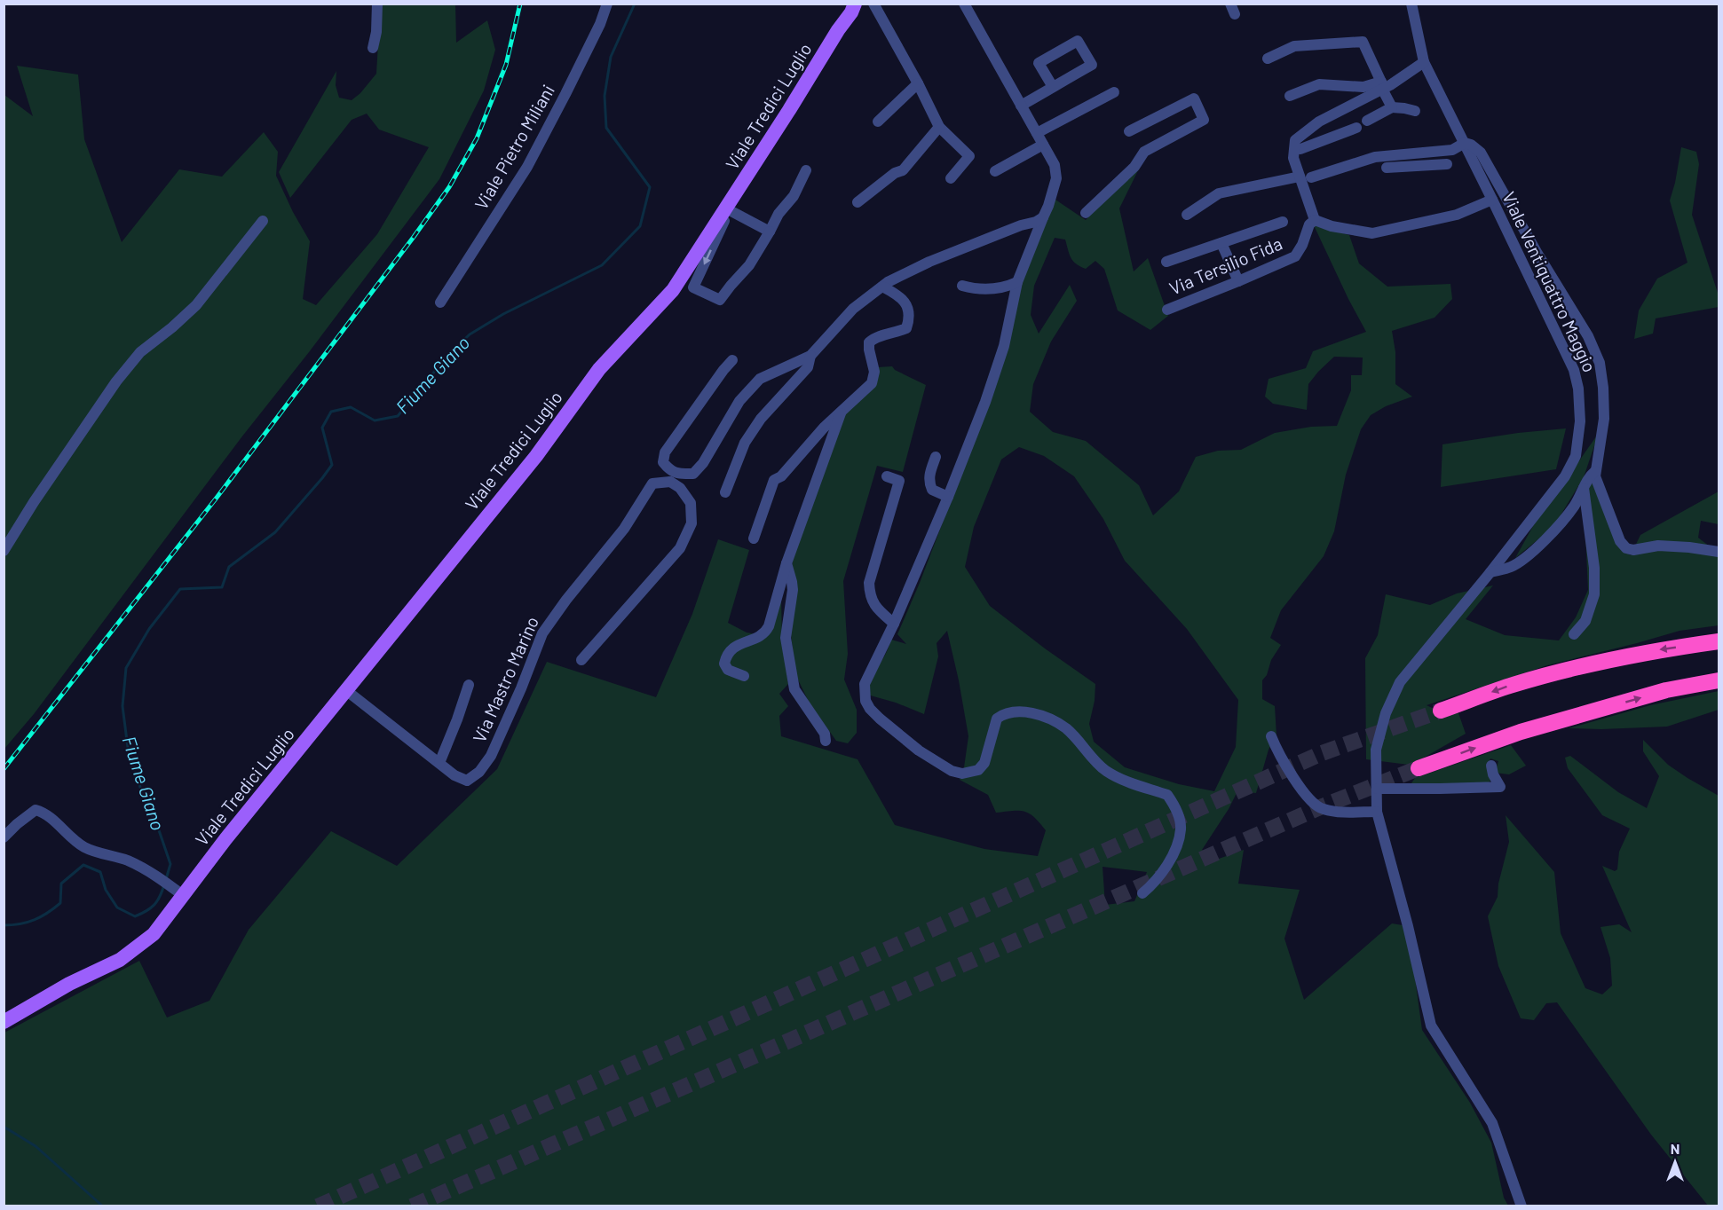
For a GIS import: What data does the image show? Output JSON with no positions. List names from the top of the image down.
{
  "streets": {
    "main road": ["Viale Tredici Luglio"],
    "street": [
      "Viale Pietro Miliani",
      "Via Tersilio Fida",
      "Viale Ventiquattro Maggio",
      "Via Mastro Marino"
    ]
  },
  "crossings": [
    ["Viale Tredici Luglio", "Via Mastro Marino"]
  ],
  "water": ["Fiume Giano"],
  "north": "top"
}
